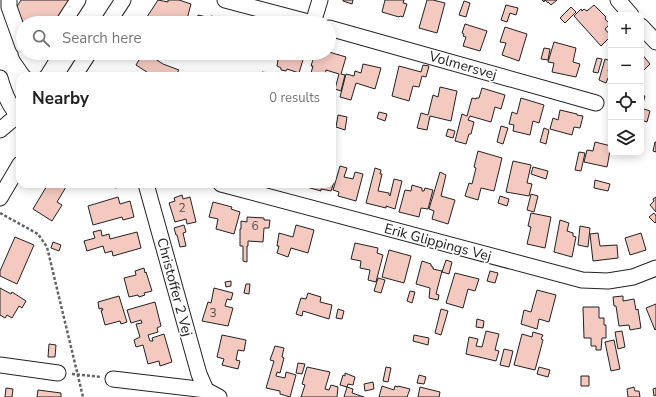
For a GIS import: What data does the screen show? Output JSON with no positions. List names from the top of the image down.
{
  "streets": {
    "street": ["Volmersvej", "Erik Glippings Vej", "Christoffer 2 Vej"]
  },
  "house_numbers": ["2", "6", "3"],
  "page": {
    "map_buttons": ["+", "−"],
    "search": "Search here",
    "heading": ["Nearby", "0 results"]
  }
}
